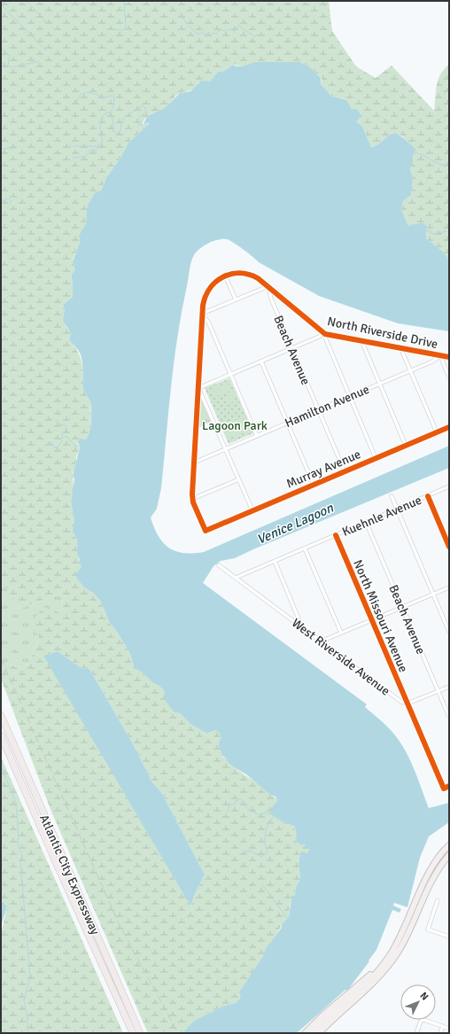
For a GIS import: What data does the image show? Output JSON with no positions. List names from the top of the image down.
{
  "streets": {
    "highway": ["Atlantic City Expressway"],
    "street": [
      "North Riverside Drive",
      "Beach Avenue",
      "Hamilton Avenue",
      "Murray Avenue",
      "Kuehnle Avenue",
      "North Missouri Avenue",
      "West Riverside Avenue"
    ]
  },
  "crossings": [
    ["North Riverside Drive", "Beach Avenue"],
    ["North Riverside Drive", "Hamilton Avenue"],
    ["Beach Avenue", "Hamilton Avenue"],
    ["Beach Avenue", "Murray Avenue"],
    ["Beach Avenue", "Kuehnle Avenue"],
    ["Kuehnle Avenue", "North Missouri Avenue"],
    ["Kuehnle Avenue", "West Riverside Avenue"],
    ["North Missouri Avenue", "West Riverside Avenue"]
  ],
  "water": ["Venice Lagoon"],
  "parks": ["Lagoon Park"],
  "north": "top right"
}
